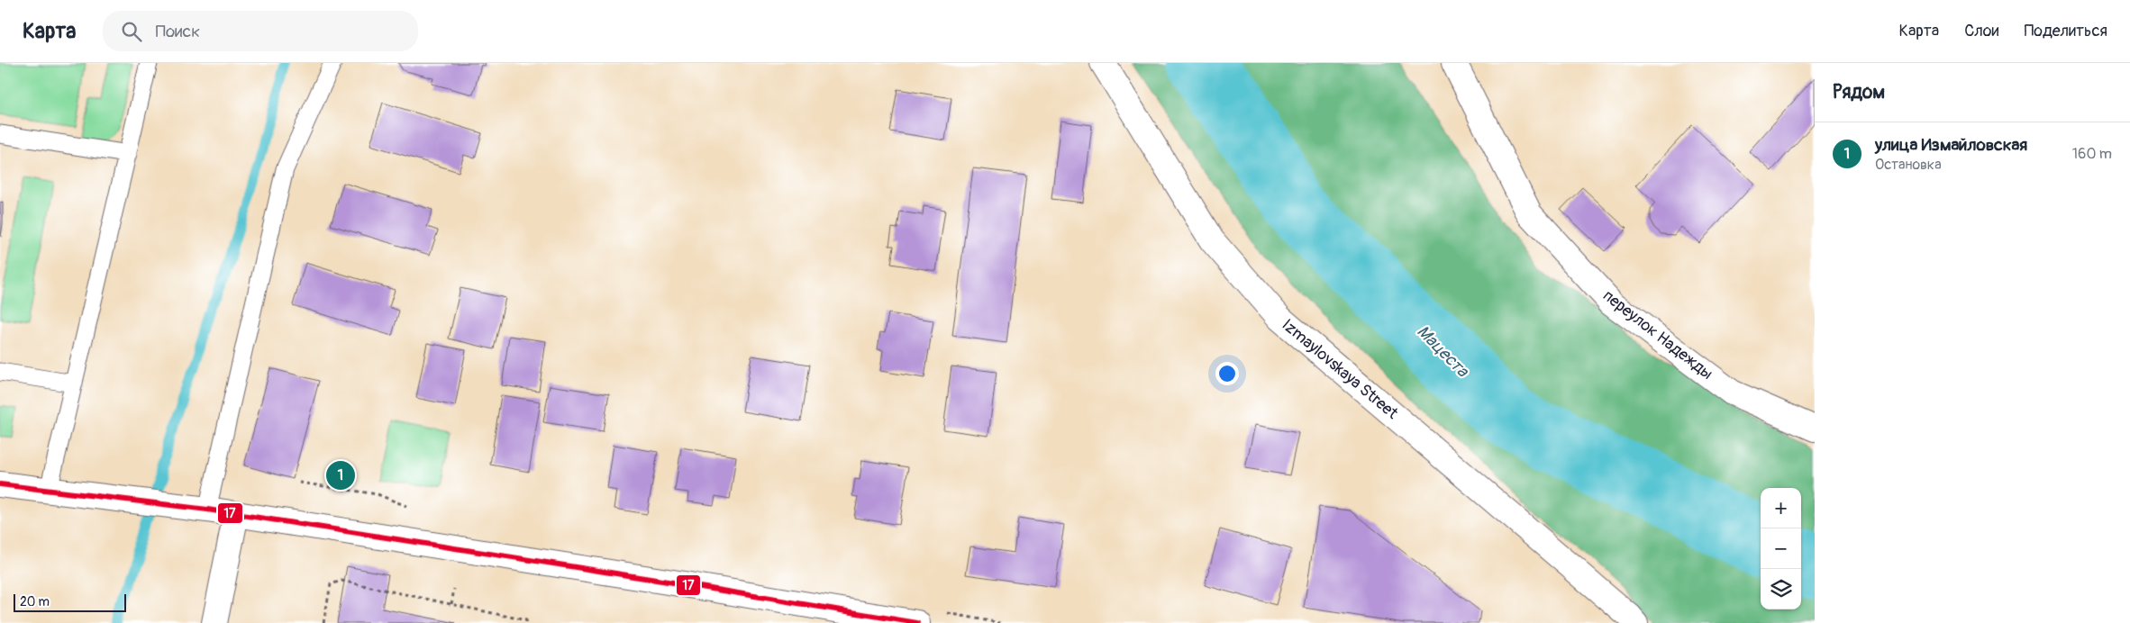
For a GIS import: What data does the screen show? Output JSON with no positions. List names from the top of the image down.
{
  "streets": {
    "street": ["переулок Надежды", "Izmaylovskaya Street"]
  },
  "water": ["Мацеста"],
  "lines": ["transit line 17"],
  "scale_bar": "20 m",
  "page": {
    "header": "Карта",
    "search": "Поиск",
    "nav": ["Карта", "Слои", "Поделиться"],
    "heading": "Рядом",
    "list": [
      {
        "mark": "1",
        "name": "улица Измайловская",
        "note": "Остановка",
        "value": "160 m"
      }
    ],
    "pins": "1",
    "map_buttons": ["+", "−"],
    "scale": "20 m"
  }
}
